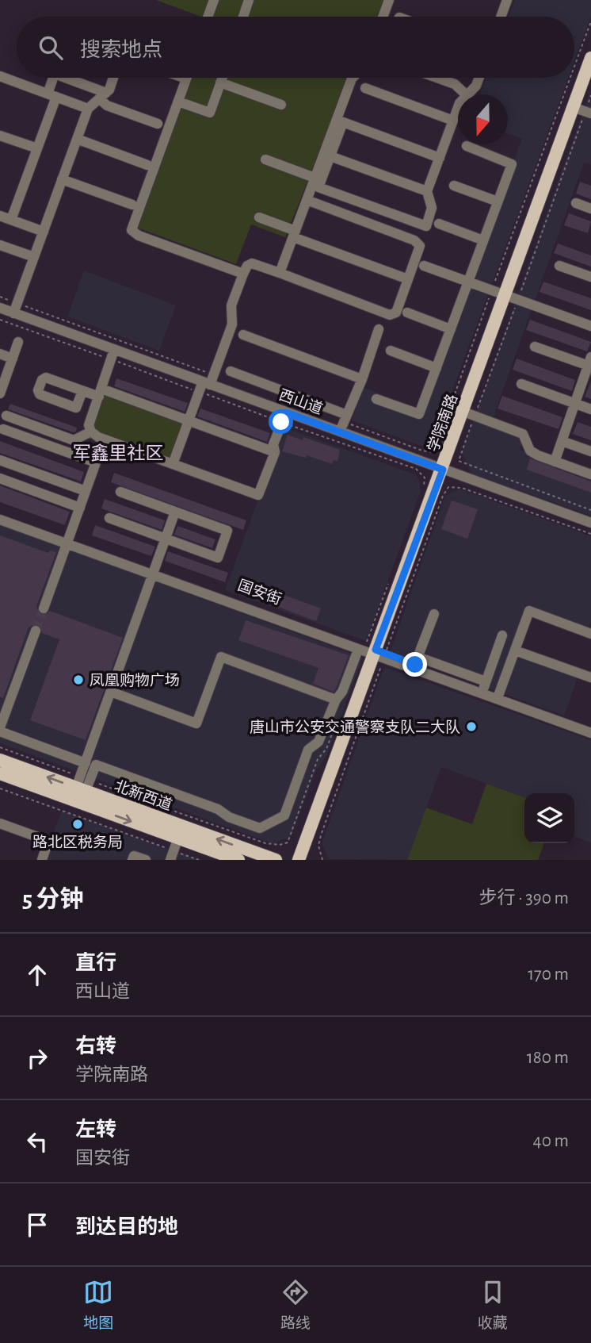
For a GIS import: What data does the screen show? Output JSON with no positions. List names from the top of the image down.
{
  "streets": {
    "main road": ["学院南路", "北新西道"],
    "street": ["西山道", "国安街"]
  },
  "crossings": [
    ["西山道", "学院南路"],
    ["学院南路", "国安街"]
  ],
  "districts": ["军鑫里社区"],
  "places": ["凤凰购物广场", "唐山市公安交通警察支队二大队", "路北区税务局"],
  "north": "bottom",
  "page": {
    "search": "搜索地点",
    "heading": ["5 分钟", "步行 · 390 m"],
    "list": [
      ["直行", "西山道", "170 m"],
      ["右转", "学院南路", "180 m"],
      ["左转", "国安街", "40 m"],
      "到达目的地"
    ],
    "nav": ["地图", "路线", "收藏"]
  }
}
